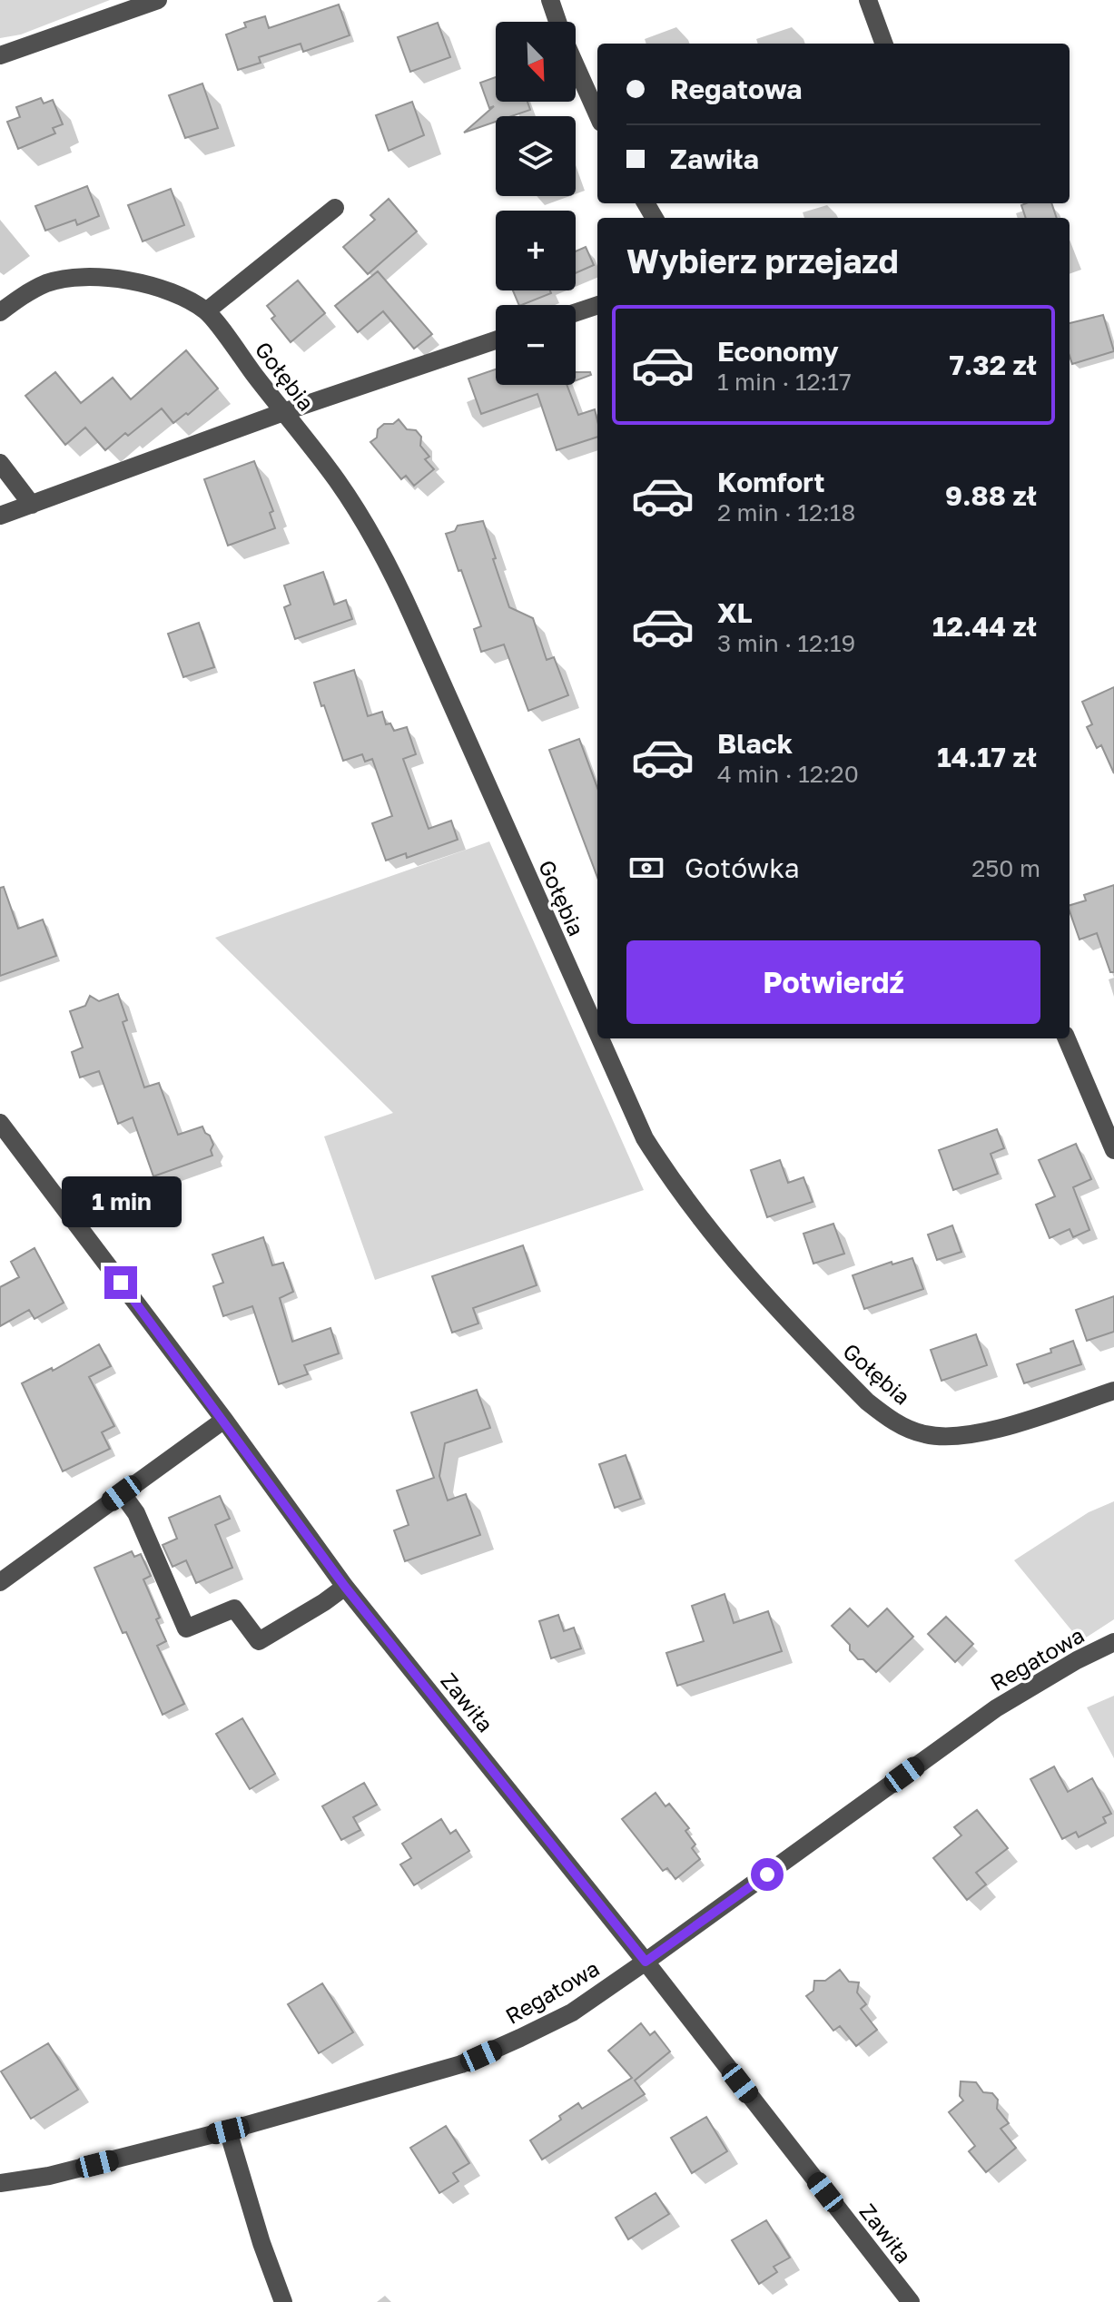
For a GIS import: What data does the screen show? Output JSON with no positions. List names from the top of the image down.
{
  "streets": {
    "street": ["Gołębia", "Regatowa", "Zawiła"]
  },
  "crossings": [
    ["Regatowa", "Zawiła"]
  ],
  "north": "bottom right",
  "page": {
    "map_buttons": ["+", "−"],
    "banner": ["Regatowa", "Zawiła"],
    "heading": "Wybierz przejazd",
    "list": [
      {
        "name": "Economy",
        "note": "1 min · 12:17",
        "value": "7.32 zł"
      },
      {
        "name": "Komfort",
        "note": "2 min · 12:18",
        "value": "9.88 zł"
      },
      {
        "name": "XL",
        "note": "3 min · 12:19",
        "value": "12.44 zł"
      },
      {
        "name": "Black",
        "note": "4 min · 12:20",
        "value": "14.17 zł"
      }
    ],
    "pay": ["Gotówka", "250 m"],
    "buttons": "Potwierdź",
    "bubble": "1 min"
  }
}
